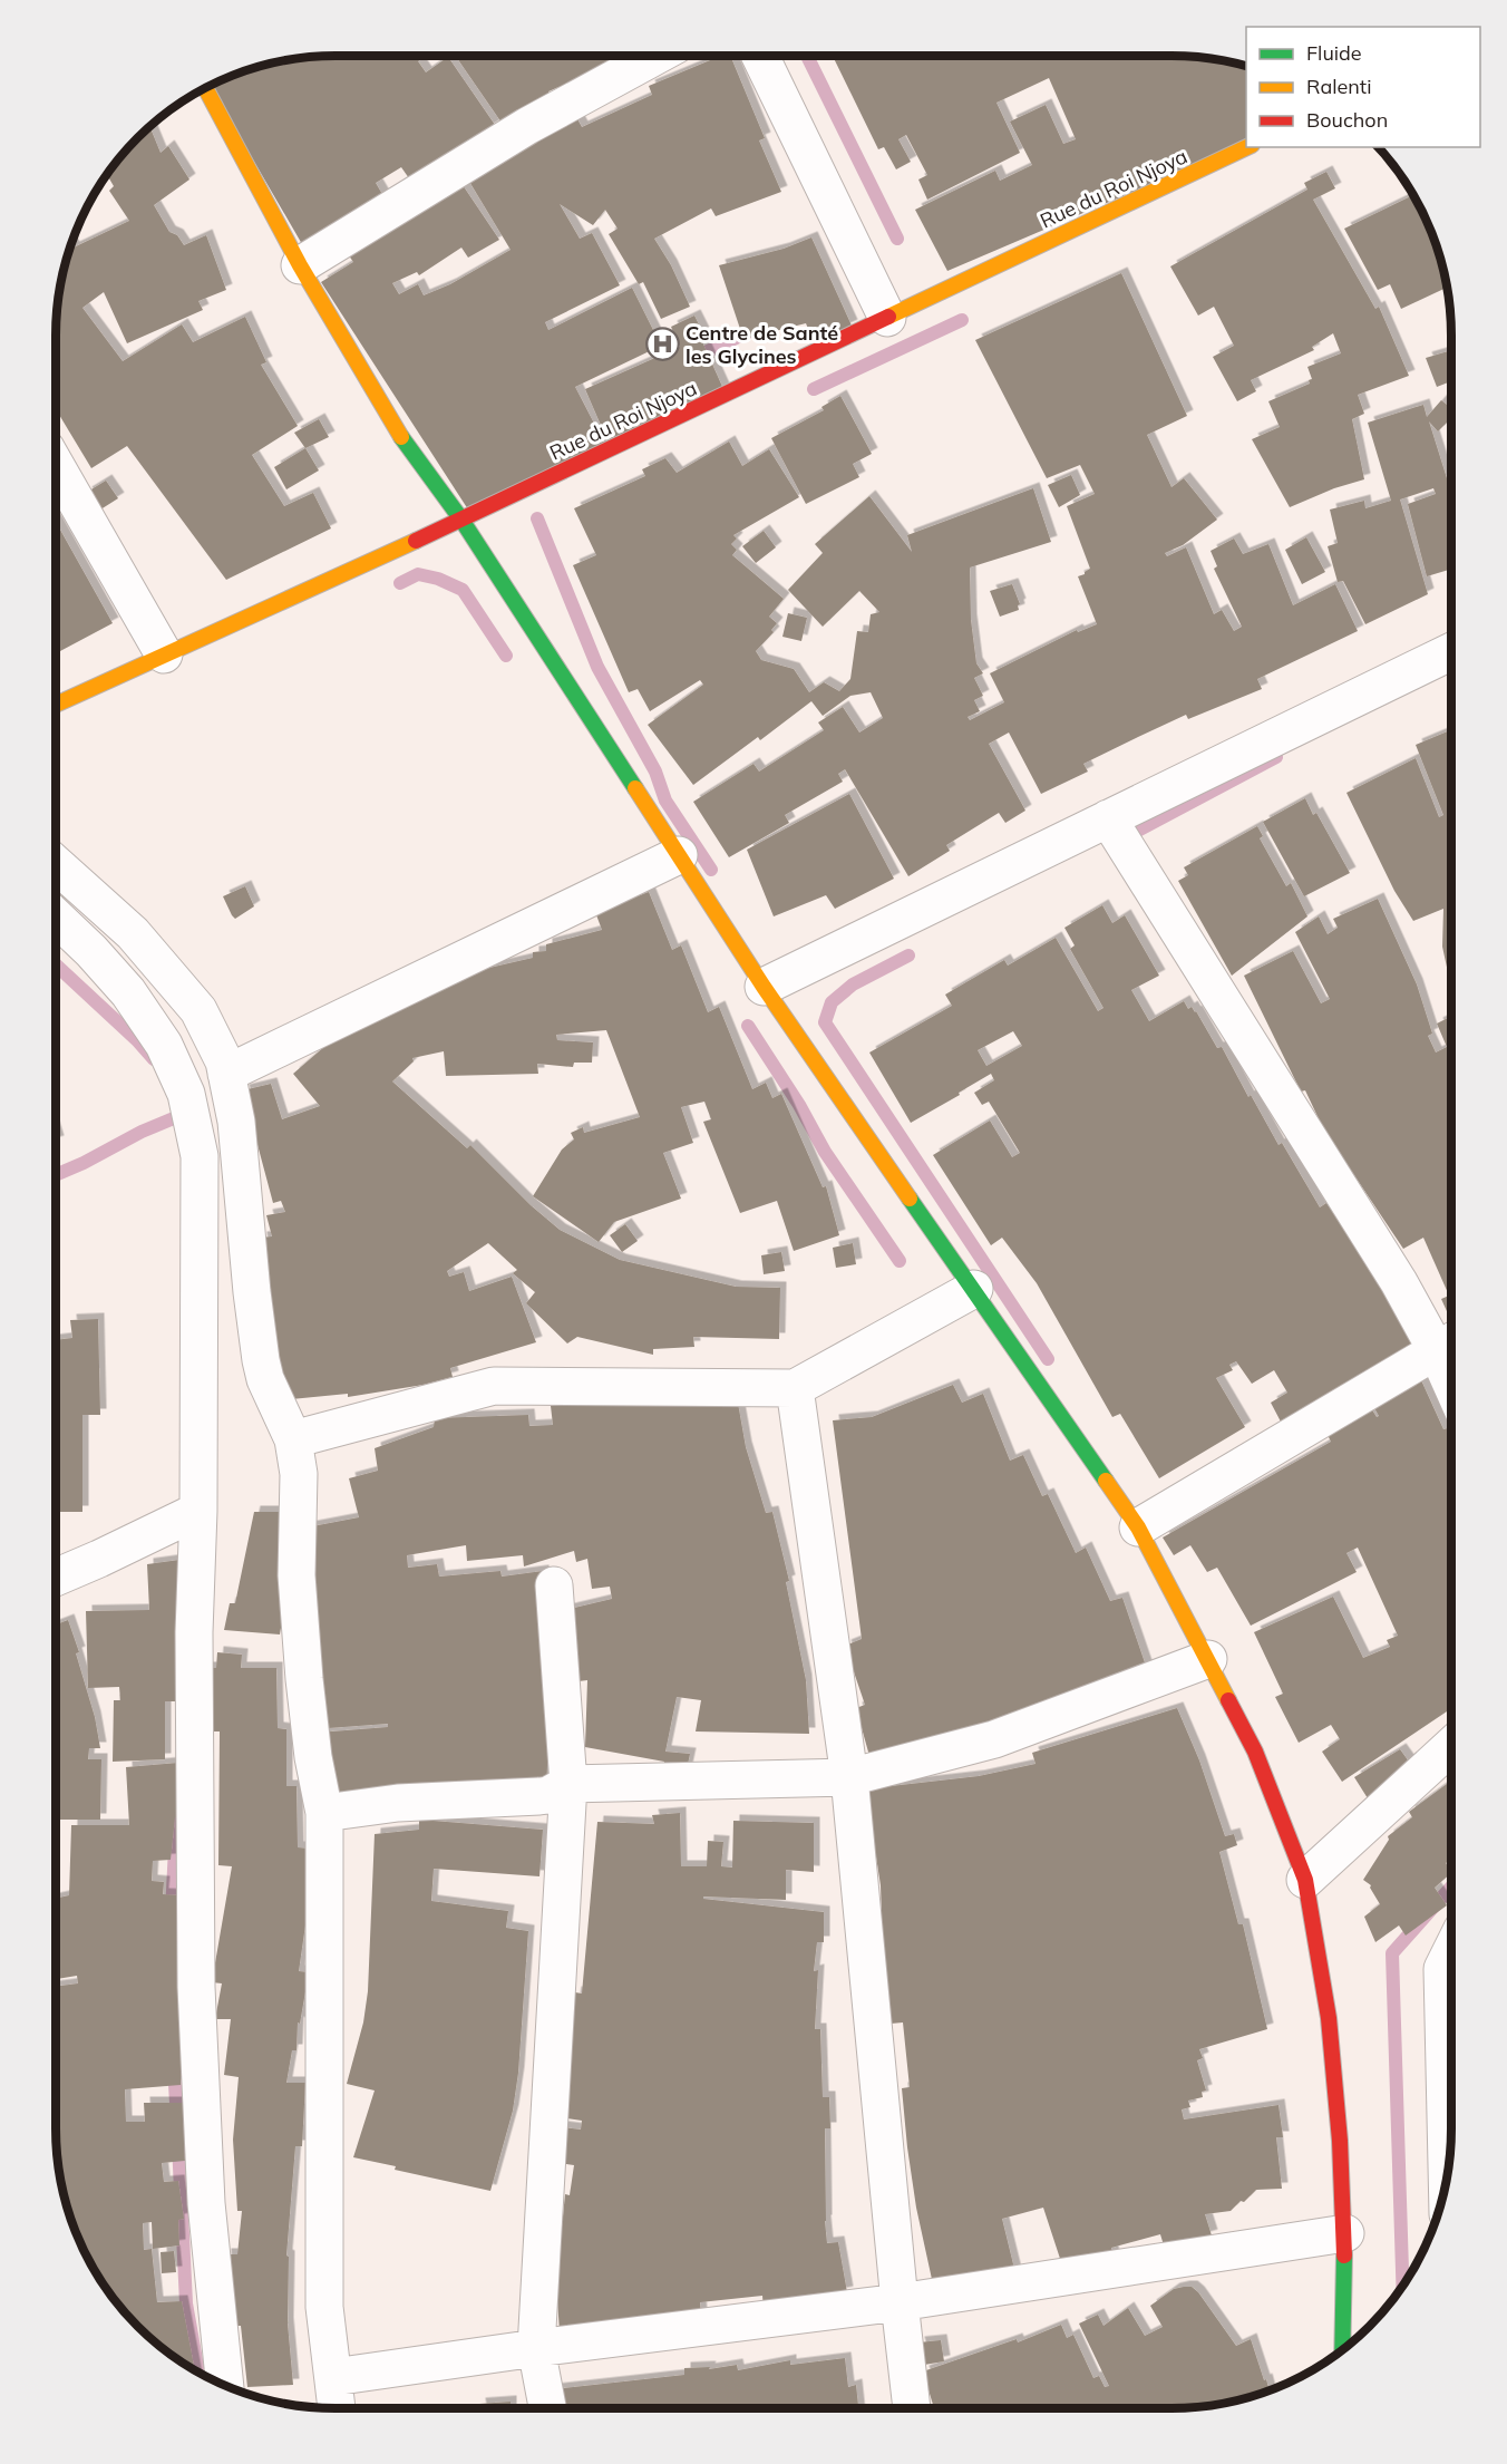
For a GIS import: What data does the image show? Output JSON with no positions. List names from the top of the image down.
{
  "streets": {
    "street": ["Rue du Roi Njoya"]
  },
  "places": {
    "hospital": ["Centre de Santé les Glycines"]
  },
  "legend": ["Fluide", "Ralenti", "Bouchon"]
}
